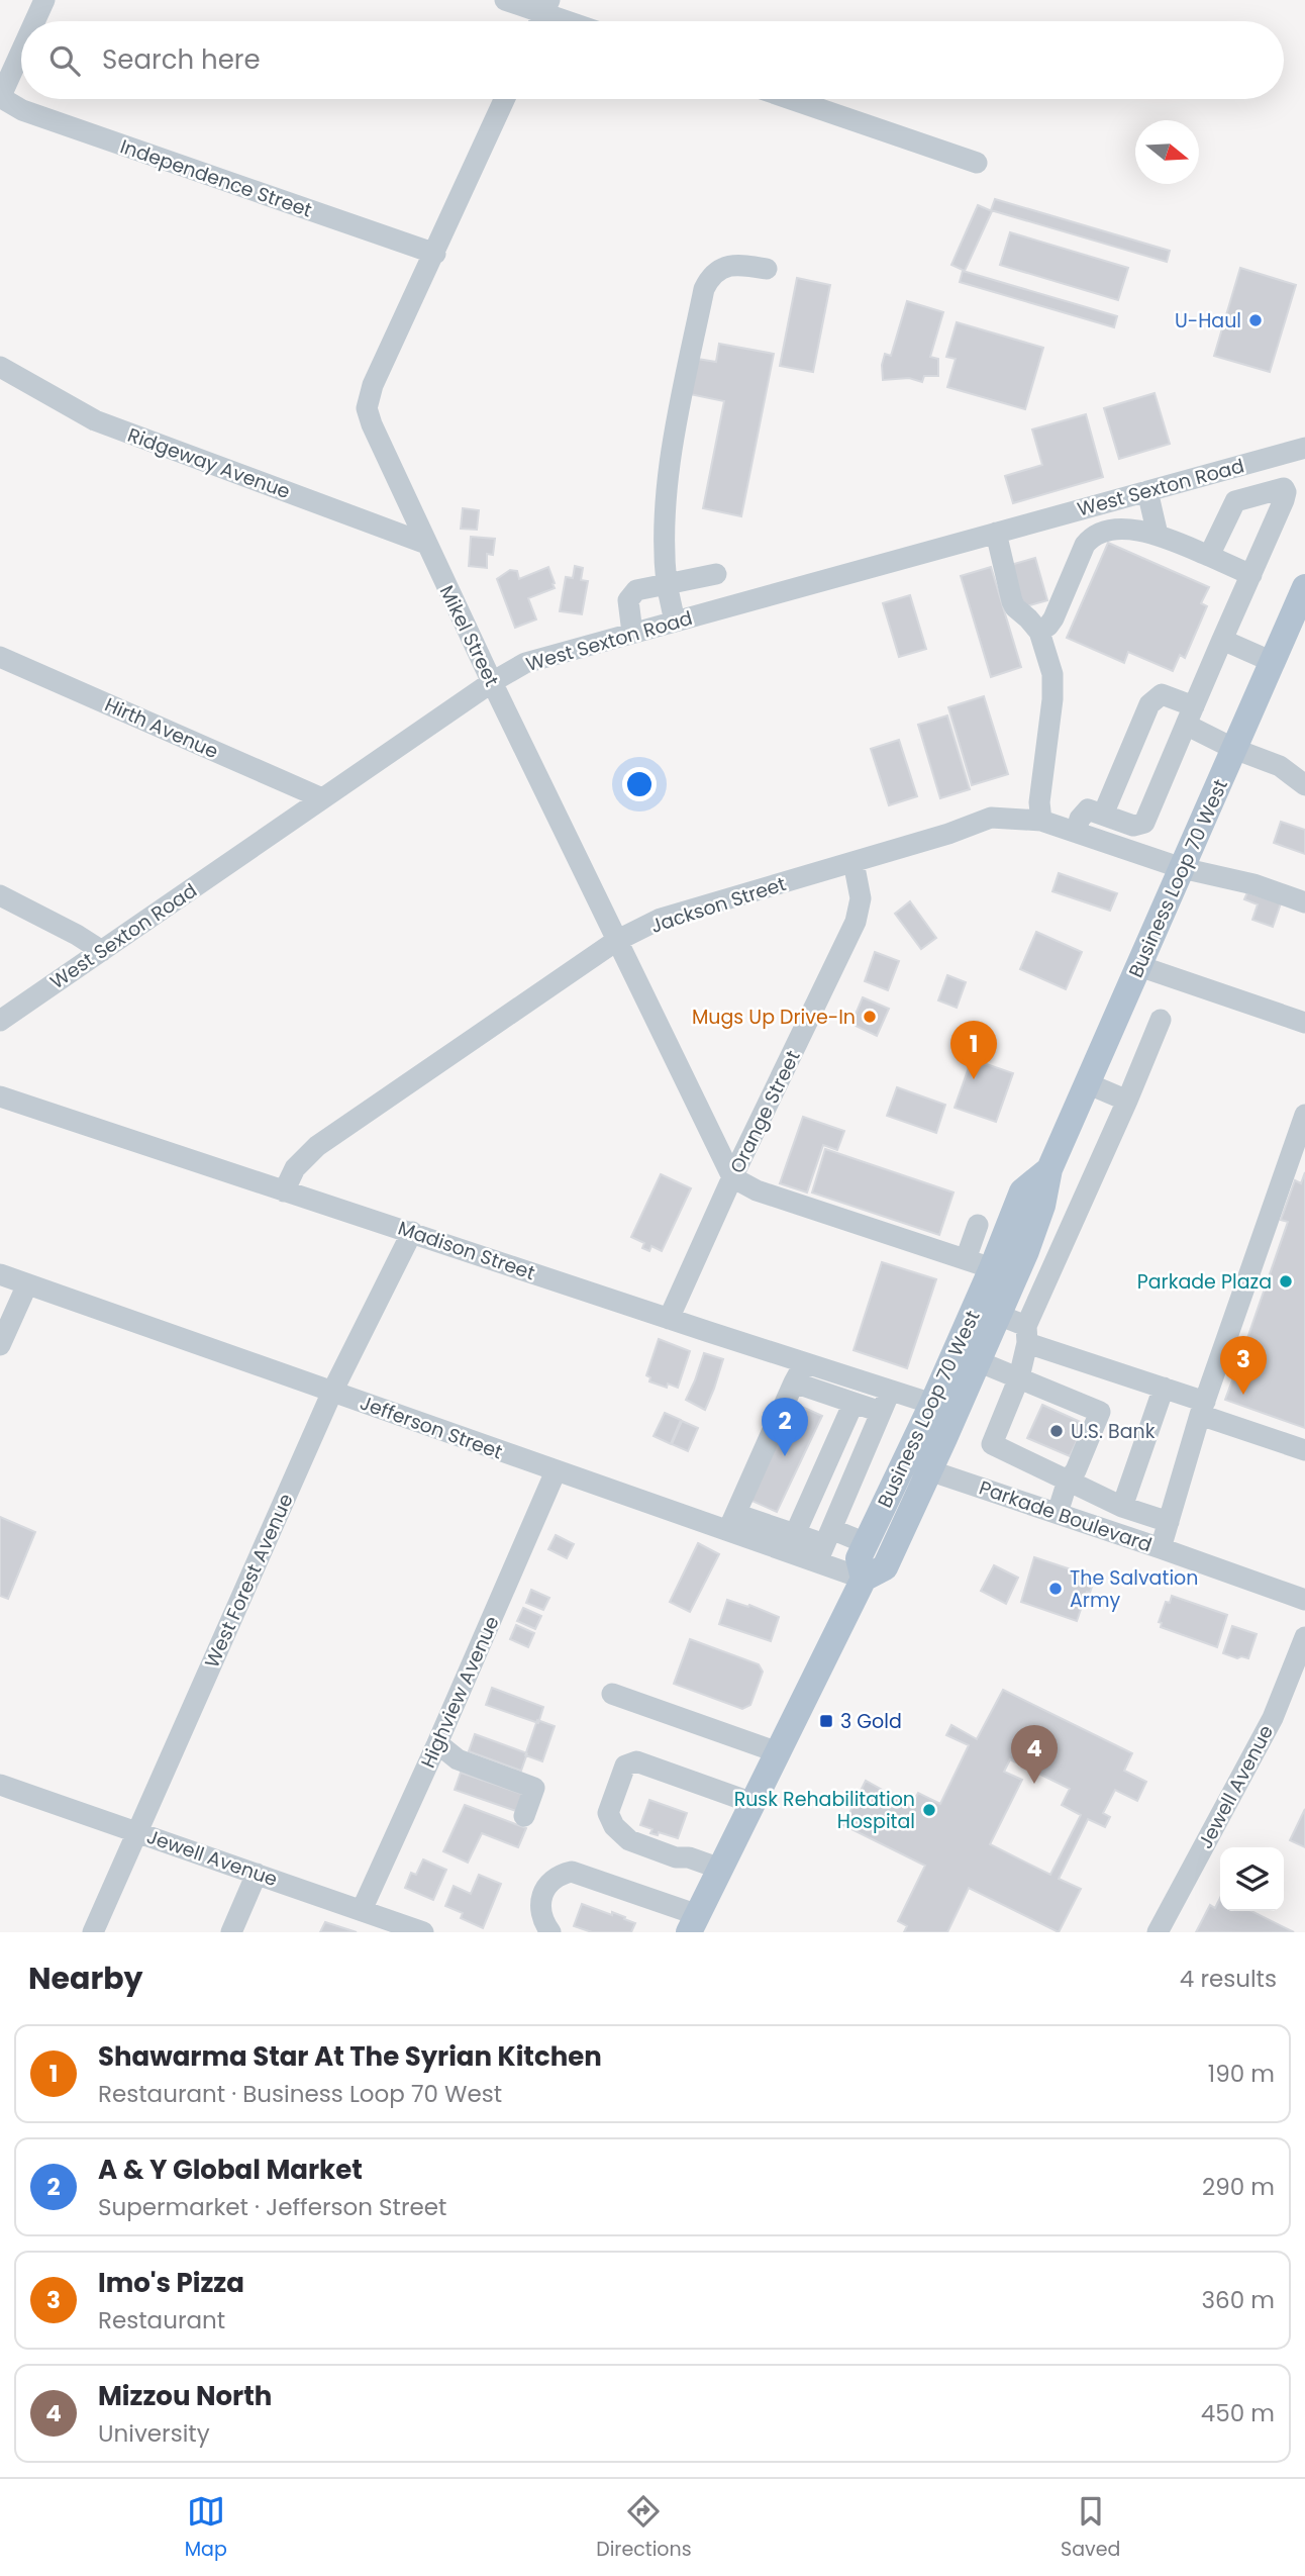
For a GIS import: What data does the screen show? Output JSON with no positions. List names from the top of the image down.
{
  "streets": {
    "main road": ["Business Loop 70 West"],
    "street": [
      "Independence Street",
      "Ridgeway Avenue",
      "West Sexton Road",
      "Mikel Street",
      "Hirth Avenue",
      "Jackson Street",
      "Orange Street",
      "Madison Street",
      "Jefferson Street",
      "Parkade Boulevard",
      "West Forest Avenue",
      "Highview Avenue",
      "Jewell Avenue"
    ]
  },
  "crossings": [
    ["Independence Street", "Mikel Street"],
    ["Ridgeway Avenue", "Mikel Street"],
    ["West Sexton Road", "Mikel Street"],
    ["West Sexton Road", "Hirth Avenue"],
    ["Mikel Street", "Jackson Street"],
    ["Mikel Street", "Orange Street"],
    ["Business Loop 70 West", "Jackson Street"],
    ["Business Loop 70 West", "Madison Street"],
    ["Business Loop 70 West", "Jefferson Street"],
    ["Business Loop 70 West", "Parkade Boulevard"],
    ["Jackson Street", "Orange Street"],
    ["Jackson Street", "Madison Street"],
    ["Orange Street", "Madison Street"],
    ["Madison Street", "West Forest Avenue"],
    ["Jefferson Street", "West Forest Avenue"],
    ["Jefferson Street", "Highview Avenue"],
    ["West Forest Avenue", "Jewell Avenue"],
    ["Highview Avenue", "Jewell Avenue"]
  ],
  "places": {
    "other": [
      "U-Haul",
      "Mugs Up Drive-In",
      "Parkade Plaza",
      "U.S. Bank",
      "The Salvation Army",
      "Rusk Rehabilitation Hospital"
    ],
    "transit": ["3 Gold"]
  },
  "north": "right",
  "page": {
    "search": "Search here",
    "pins": [
      "1",
      "3",
      "2",
      "4"
    ],
    "heading": ["Nearby", "4 results"],
    "list": [
      {
        "mark": "1",
        "name": "Shawarma Star At The Syrian Kitchen",
        "note": "Restaurant · Business Loop 70 West",
        "value": "190 m"
      },
      {
        "mark": "2",
        "name": "A & Y Global Market",
        "note": "Supermarket · Jefferson Street",
        "value": "290 m"
      },
      {
        "mark": "3",
        "name": "Imo's Pizza",
        "note": "Restaurant",
        "value": "360 m"
      },
      {
        "mark": "4",
        "name": "Mizzou North",
        "note": "University",
        "value": "450 m"
      }
    ],
    "nav": ["Map", "Directions", "Saved"]
  }
}
